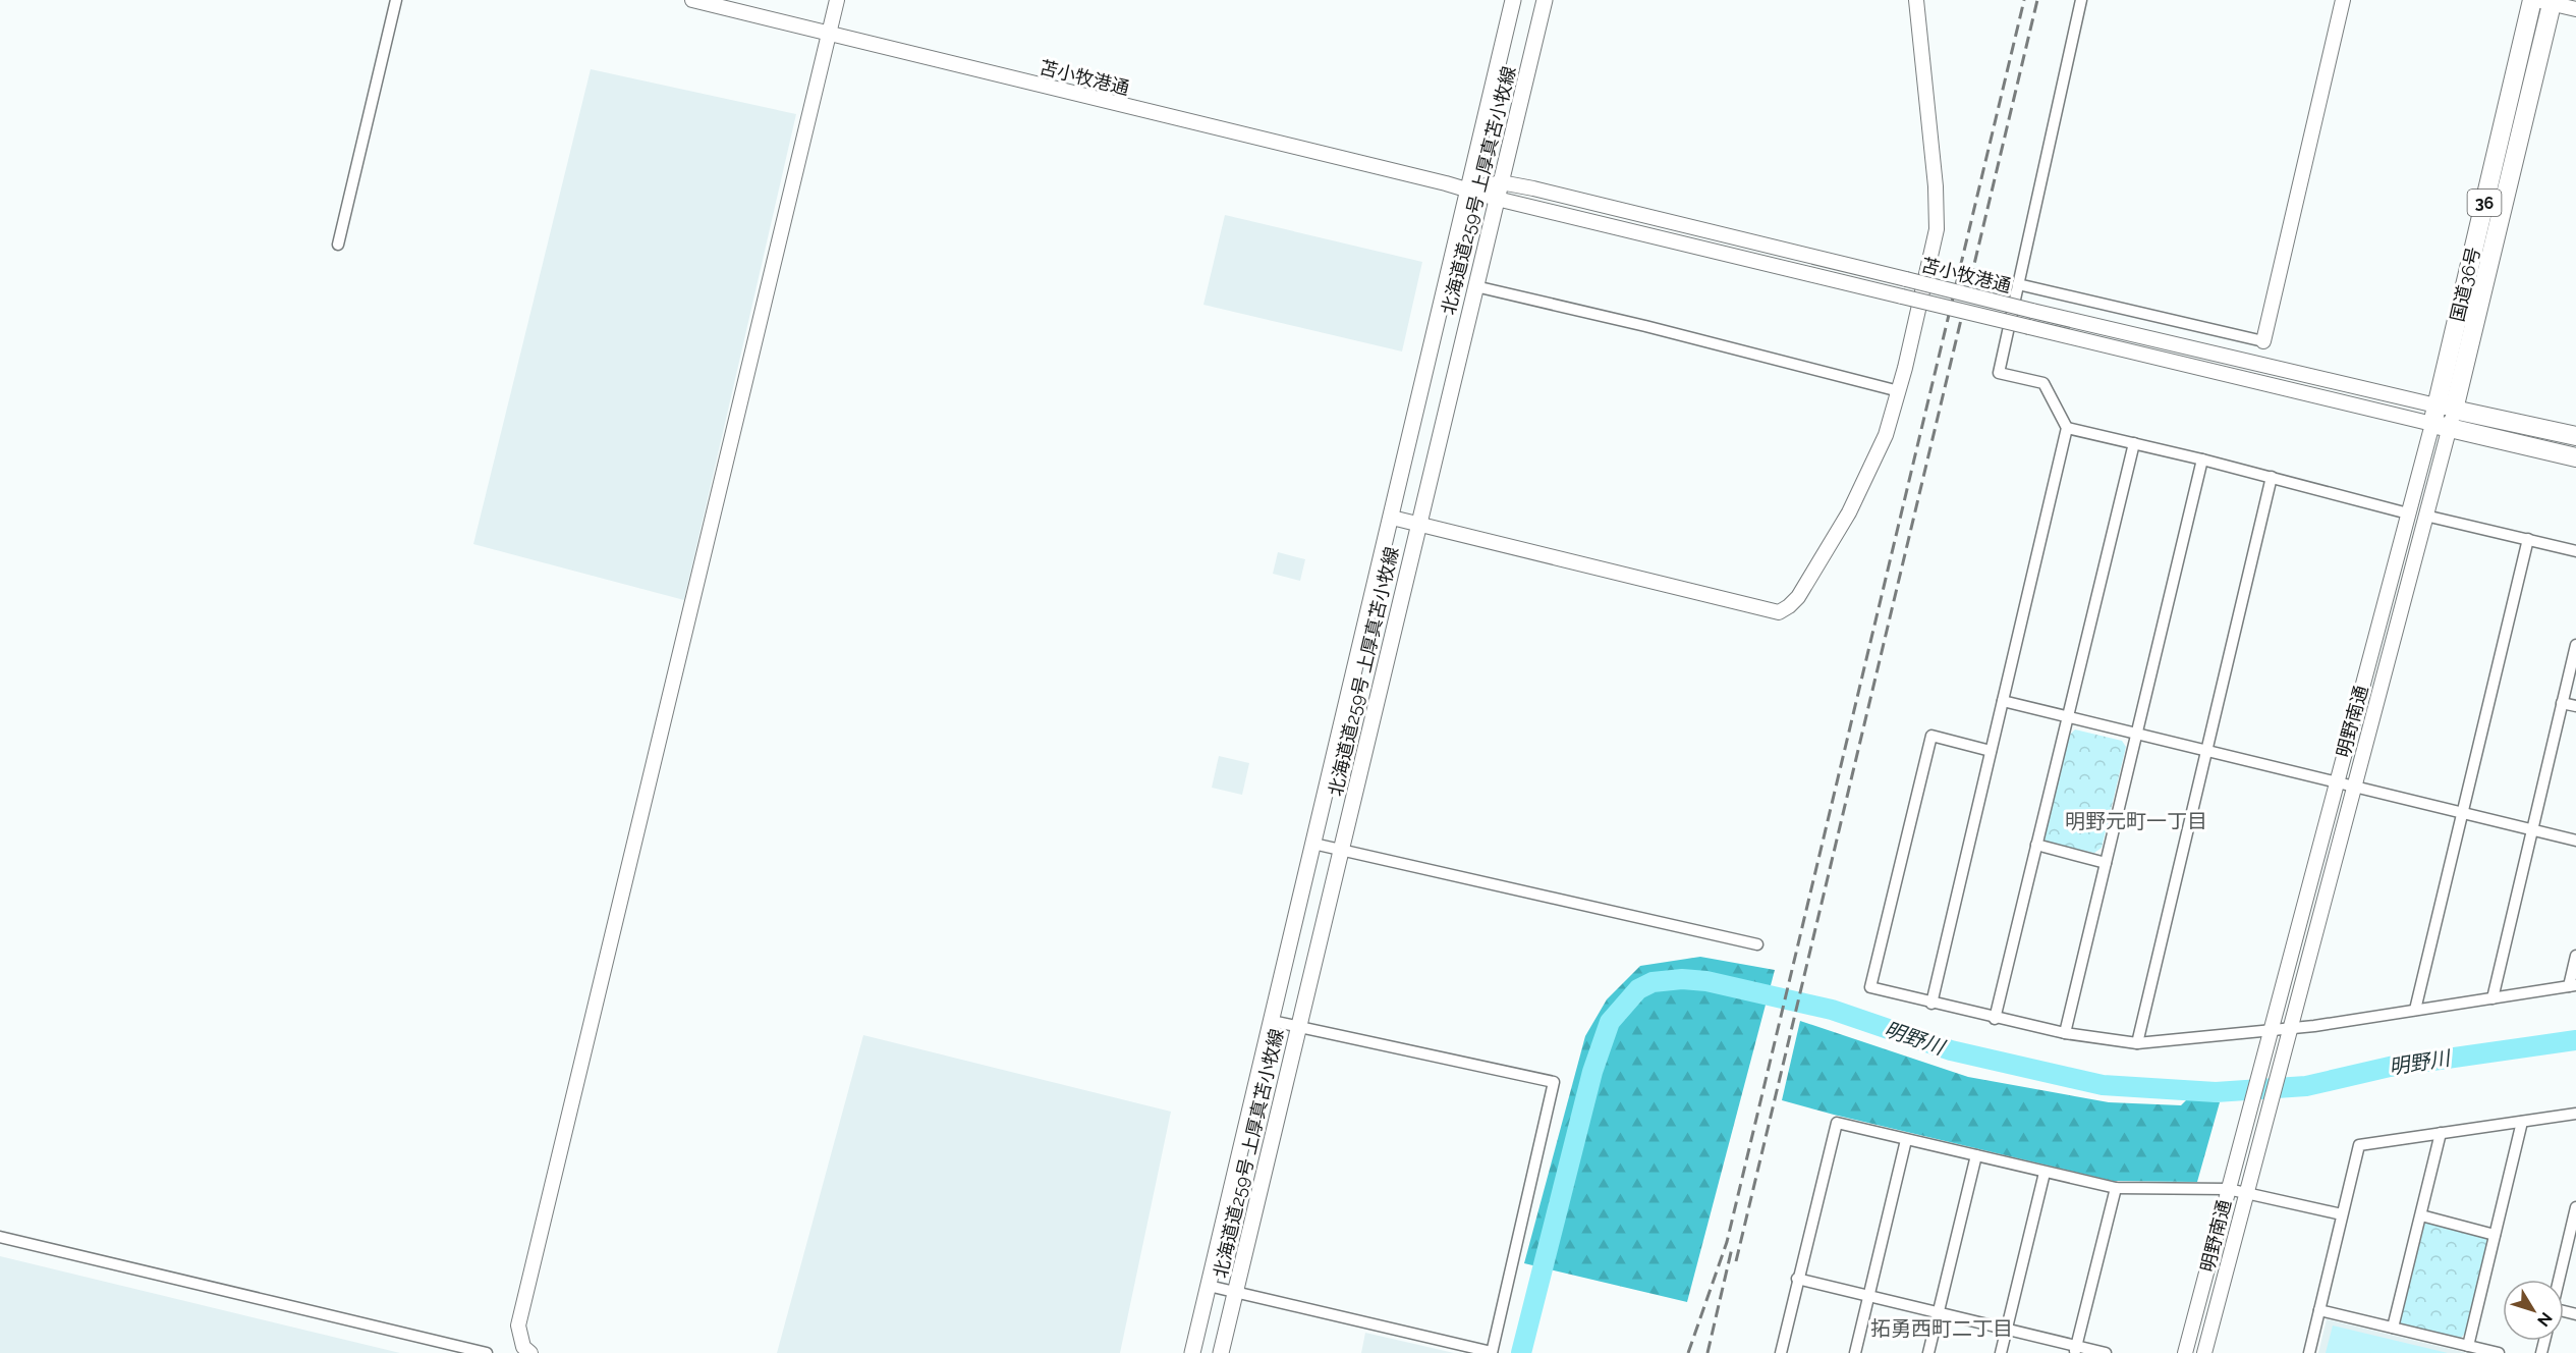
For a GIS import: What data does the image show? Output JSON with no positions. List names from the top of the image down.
{
  "streets": {
    "highway": ["36", "国道36号"],
    "main road": ["北海道道259号 上厚真苫小牧線"],
    "street": ["苫小牧港通", "明野南通"]
  },
  "crossings": [
    ["苫小牧港通", "北海道道259号 上厚真苫小牧線"],
    ["苫小牧港通", "国道36号"],
    ["苫小牧港通", "明野南通"],
    ["国道36号", "明野南通"]
  ],
  "districts": ["明野元町一丁目", "拓勇西町二丁目"],
  "water": ["明野川"],
  "north": "bottom right"
}
